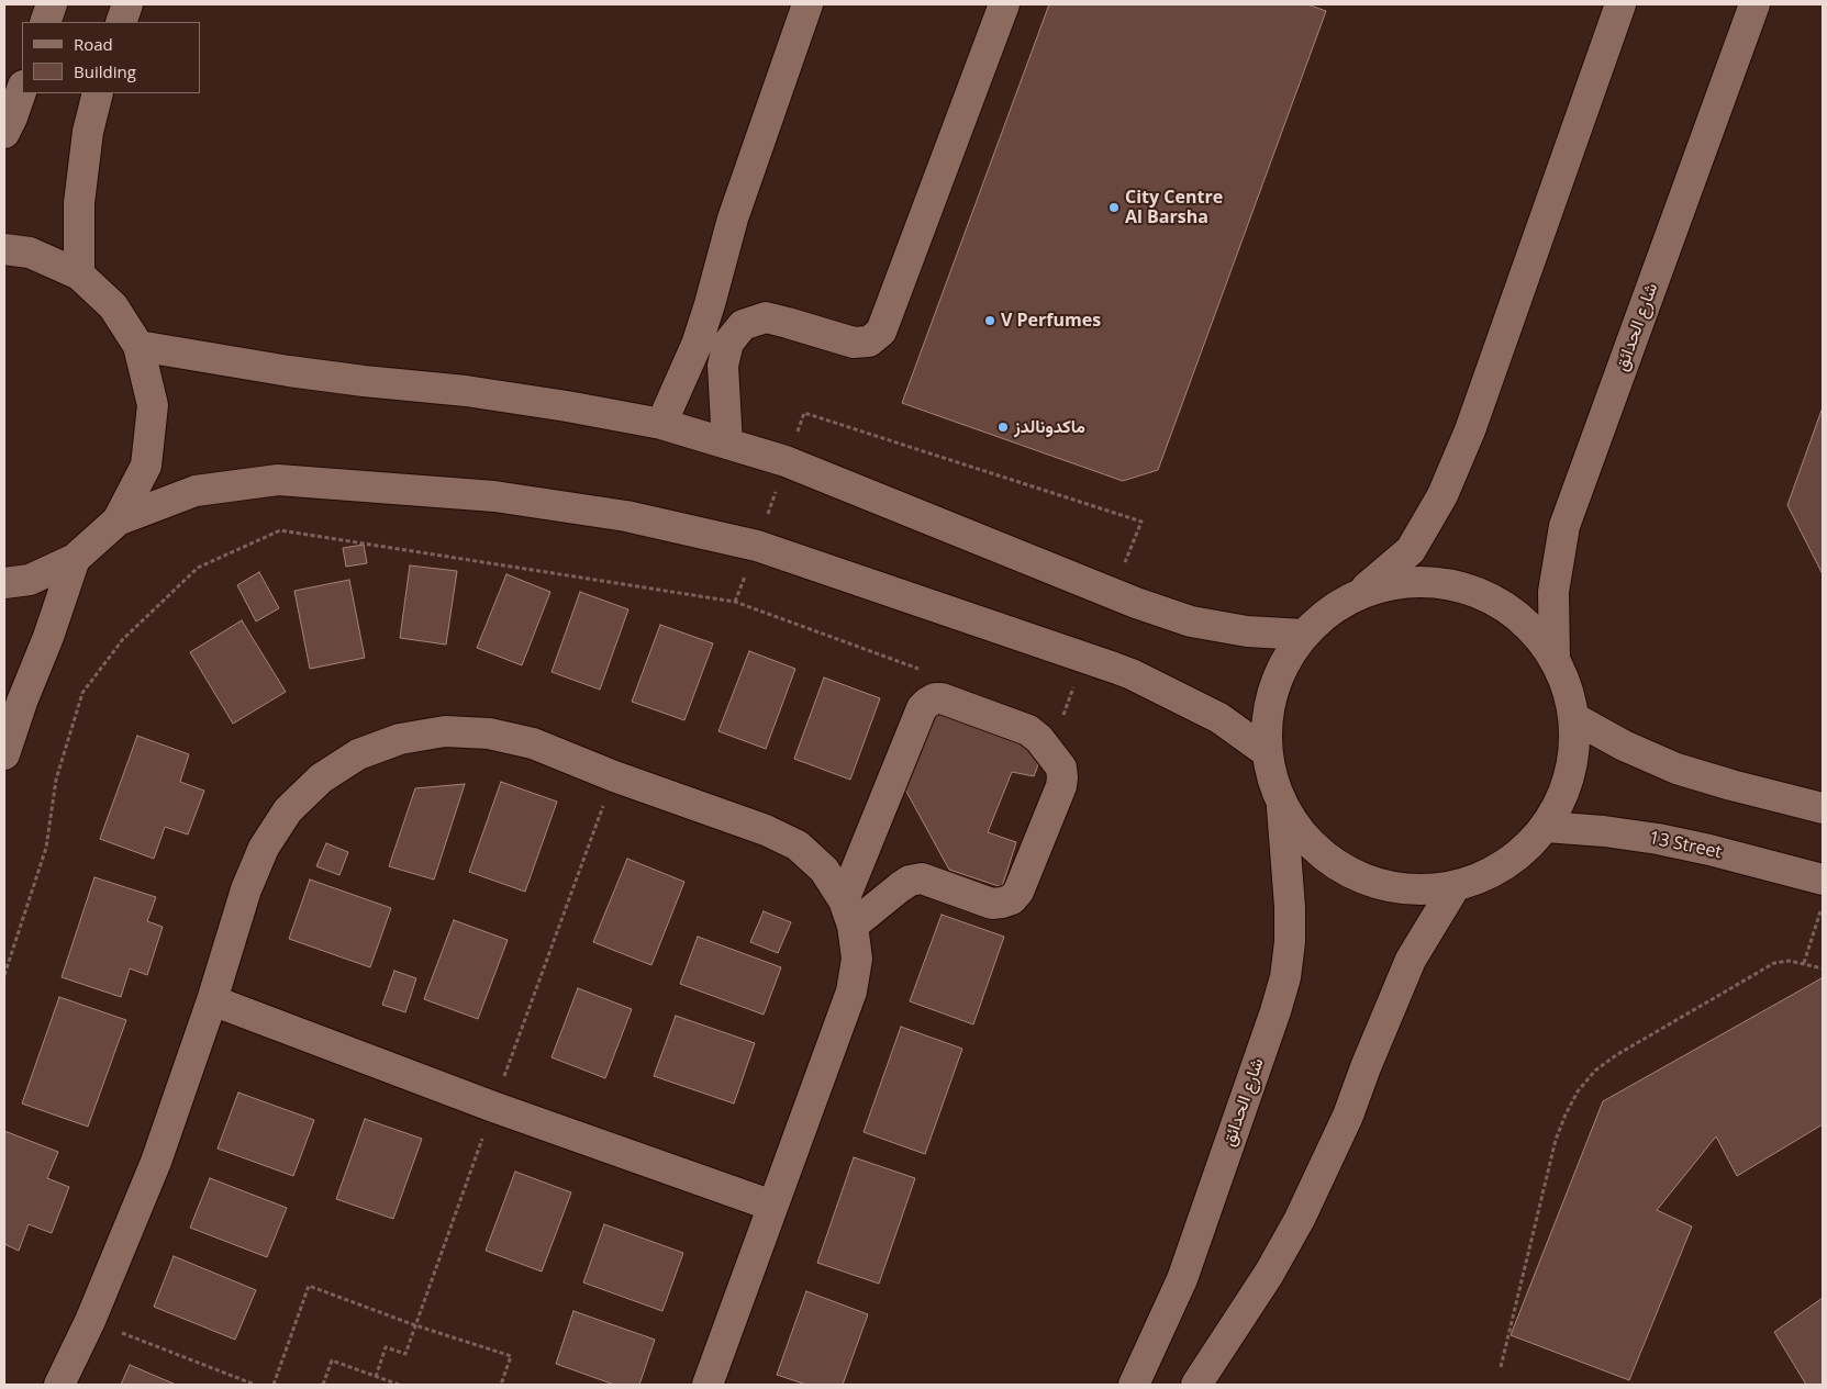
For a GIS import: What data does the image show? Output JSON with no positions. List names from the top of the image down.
{
  "streets": {
    "street": ["شارع الحدائق", "13 Street"]
  },
  "places": ["City Centre Al Barsha", "V Perfumes", "ماكدونالدز"],
  "legend": ["Road", "Building"]
}
